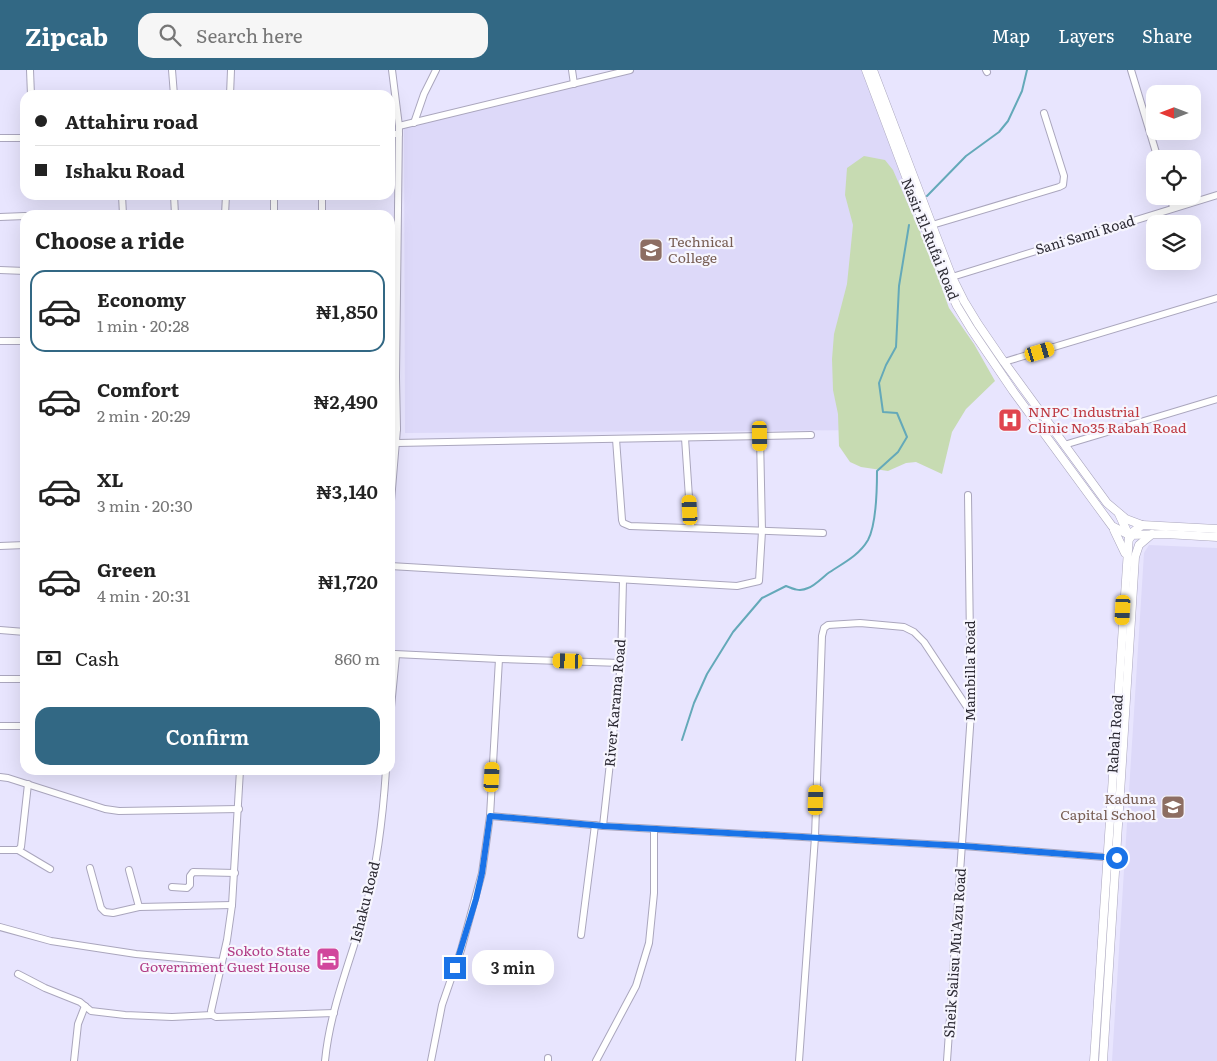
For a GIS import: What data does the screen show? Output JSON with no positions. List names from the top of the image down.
{
  "streets": {
    "main road": ["Nasir El-Rufai Road", "Rabah Road"],
    "street": [
      "Sani Sami Road",
      "Mambilla Road",
      "River Karama Road",
      "Ishaku Road",
      "Sheik Salisu Mu'Azu Road"
    ]
  },
  "crossings": [
    ["Sani Sami Road", "Nasir El-Rufai Road"],
    ["Nasir El-Rufai Road", "Rabah Road"],
    ["Mambilla Road", "Sheik Salisu Mu'Azu Road"]
  ],
  "places": {
    "school or university": ["Technical College", "Kaduna Capital School"],
    "hospital": ["NNPC Industrial Clinic No35 Rabah Road"],
    "hotel": ["Sokoto State Government Guest House"]
  },
  "north": "left",
  "page": {
    "header": "Zipcab",
    "search": "Search here",
    "nav": ["Map", "Layers", "Share"],
    "banner": ["Attahiru road", "Ishaku Road"],
    "heading": "Choose a ride",
    "list": [
      {
        "name": "Economy",
        "note": "1 min · 20:28",
        "value": "₦1,850"
      },
      {
        "name": "Comfort",
        "note": "2 min · 20:29",
        "value": "₦2,490"
      },
      {
        "name": "XL",
        "note": "3 min · 20:30",
        "value": "₦3,140"
      },
      {
        "name": "Green",
        "note": "4 min · 20:31",
        "value": "₦1,720"
      }
    ],
    "pay": ["Cash", "860 m"],
    "buttons": "Confirm",
    "bubble": "3 min"
  }
}
